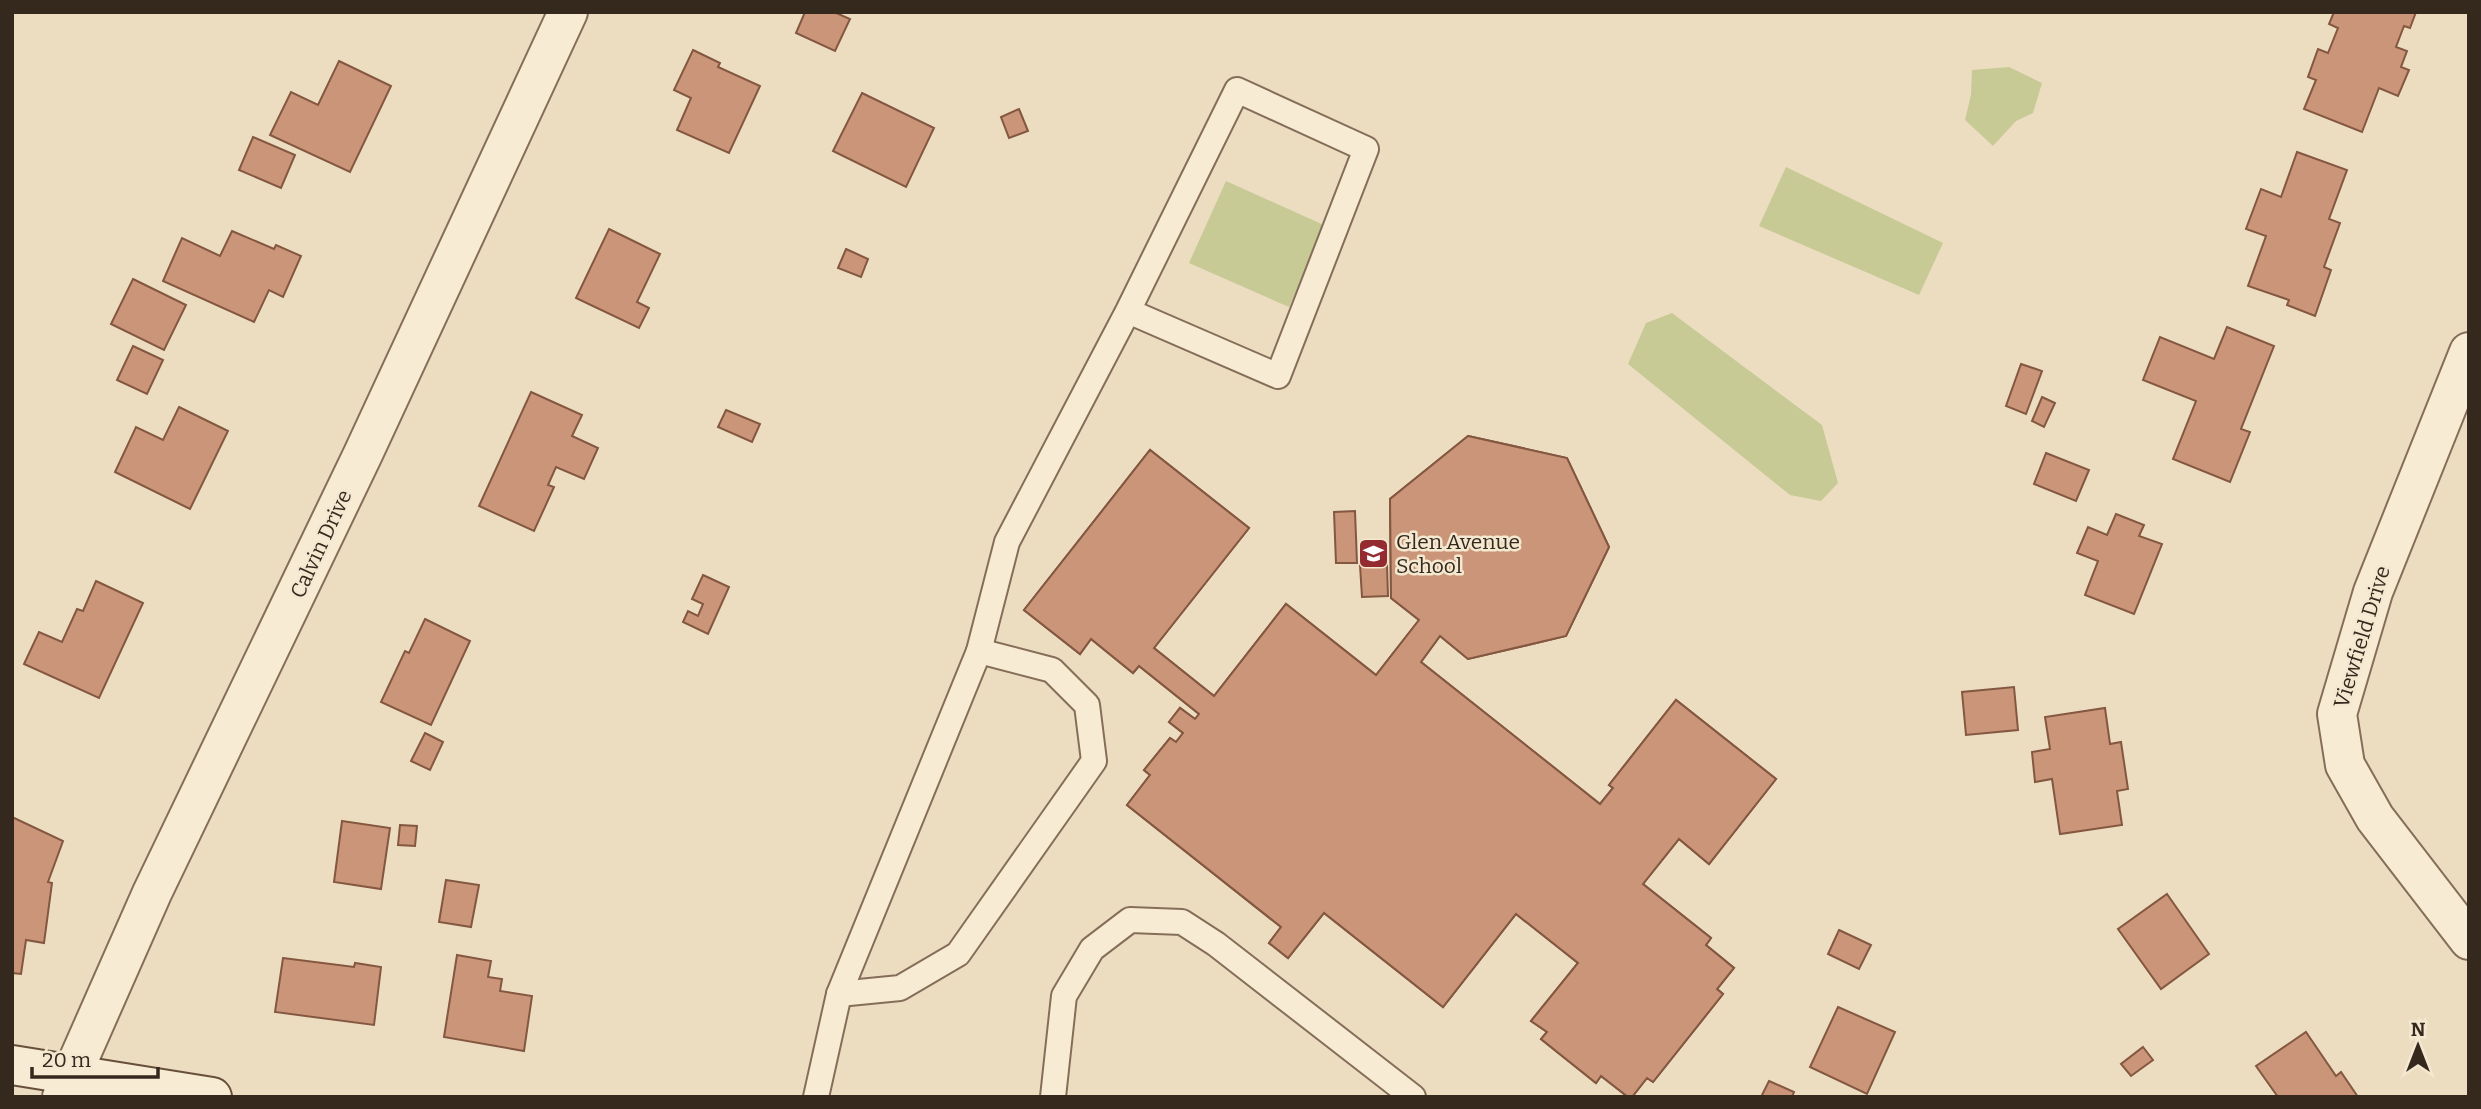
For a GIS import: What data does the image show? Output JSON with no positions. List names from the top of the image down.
{
  "streets": {
    "street": ["Calvin Drive", "Viewfield Drive"]
  },
  "places": {
    "school or university": ["Glen Avenue School"]
  },
  "scale_bar": "20 m",
  "north": "top"
}
